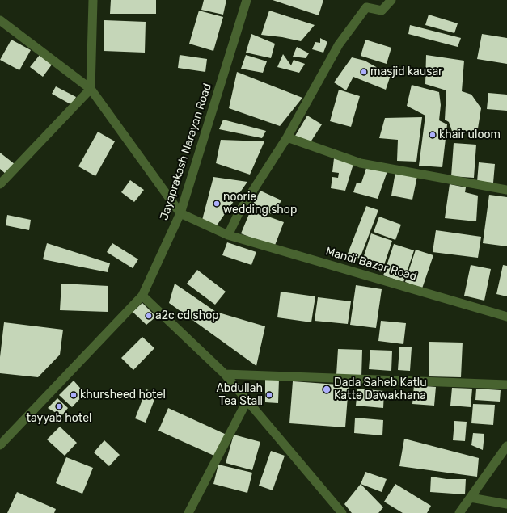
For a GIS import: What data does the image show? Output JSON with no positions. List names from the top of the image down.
{
  "streets": {
    "street": ["Jayaprakash Narayan Road", "Mandi Bazar Road"]
  },
  "crossings": [
    ["Jayaprakash Narayan Road", "Mandi Bazar Road"]
  ],
  "places": [
    "masjid kausar",
    "khair uloom",
    "noorie wedding shop",
    "a2c cd shop",
    "Dada Saheb Katlu Katte Dawakhana",
    "khursheed hotel",
    "Abdullah Tea Stall",
    "tayyab hotel"
  ]
}
